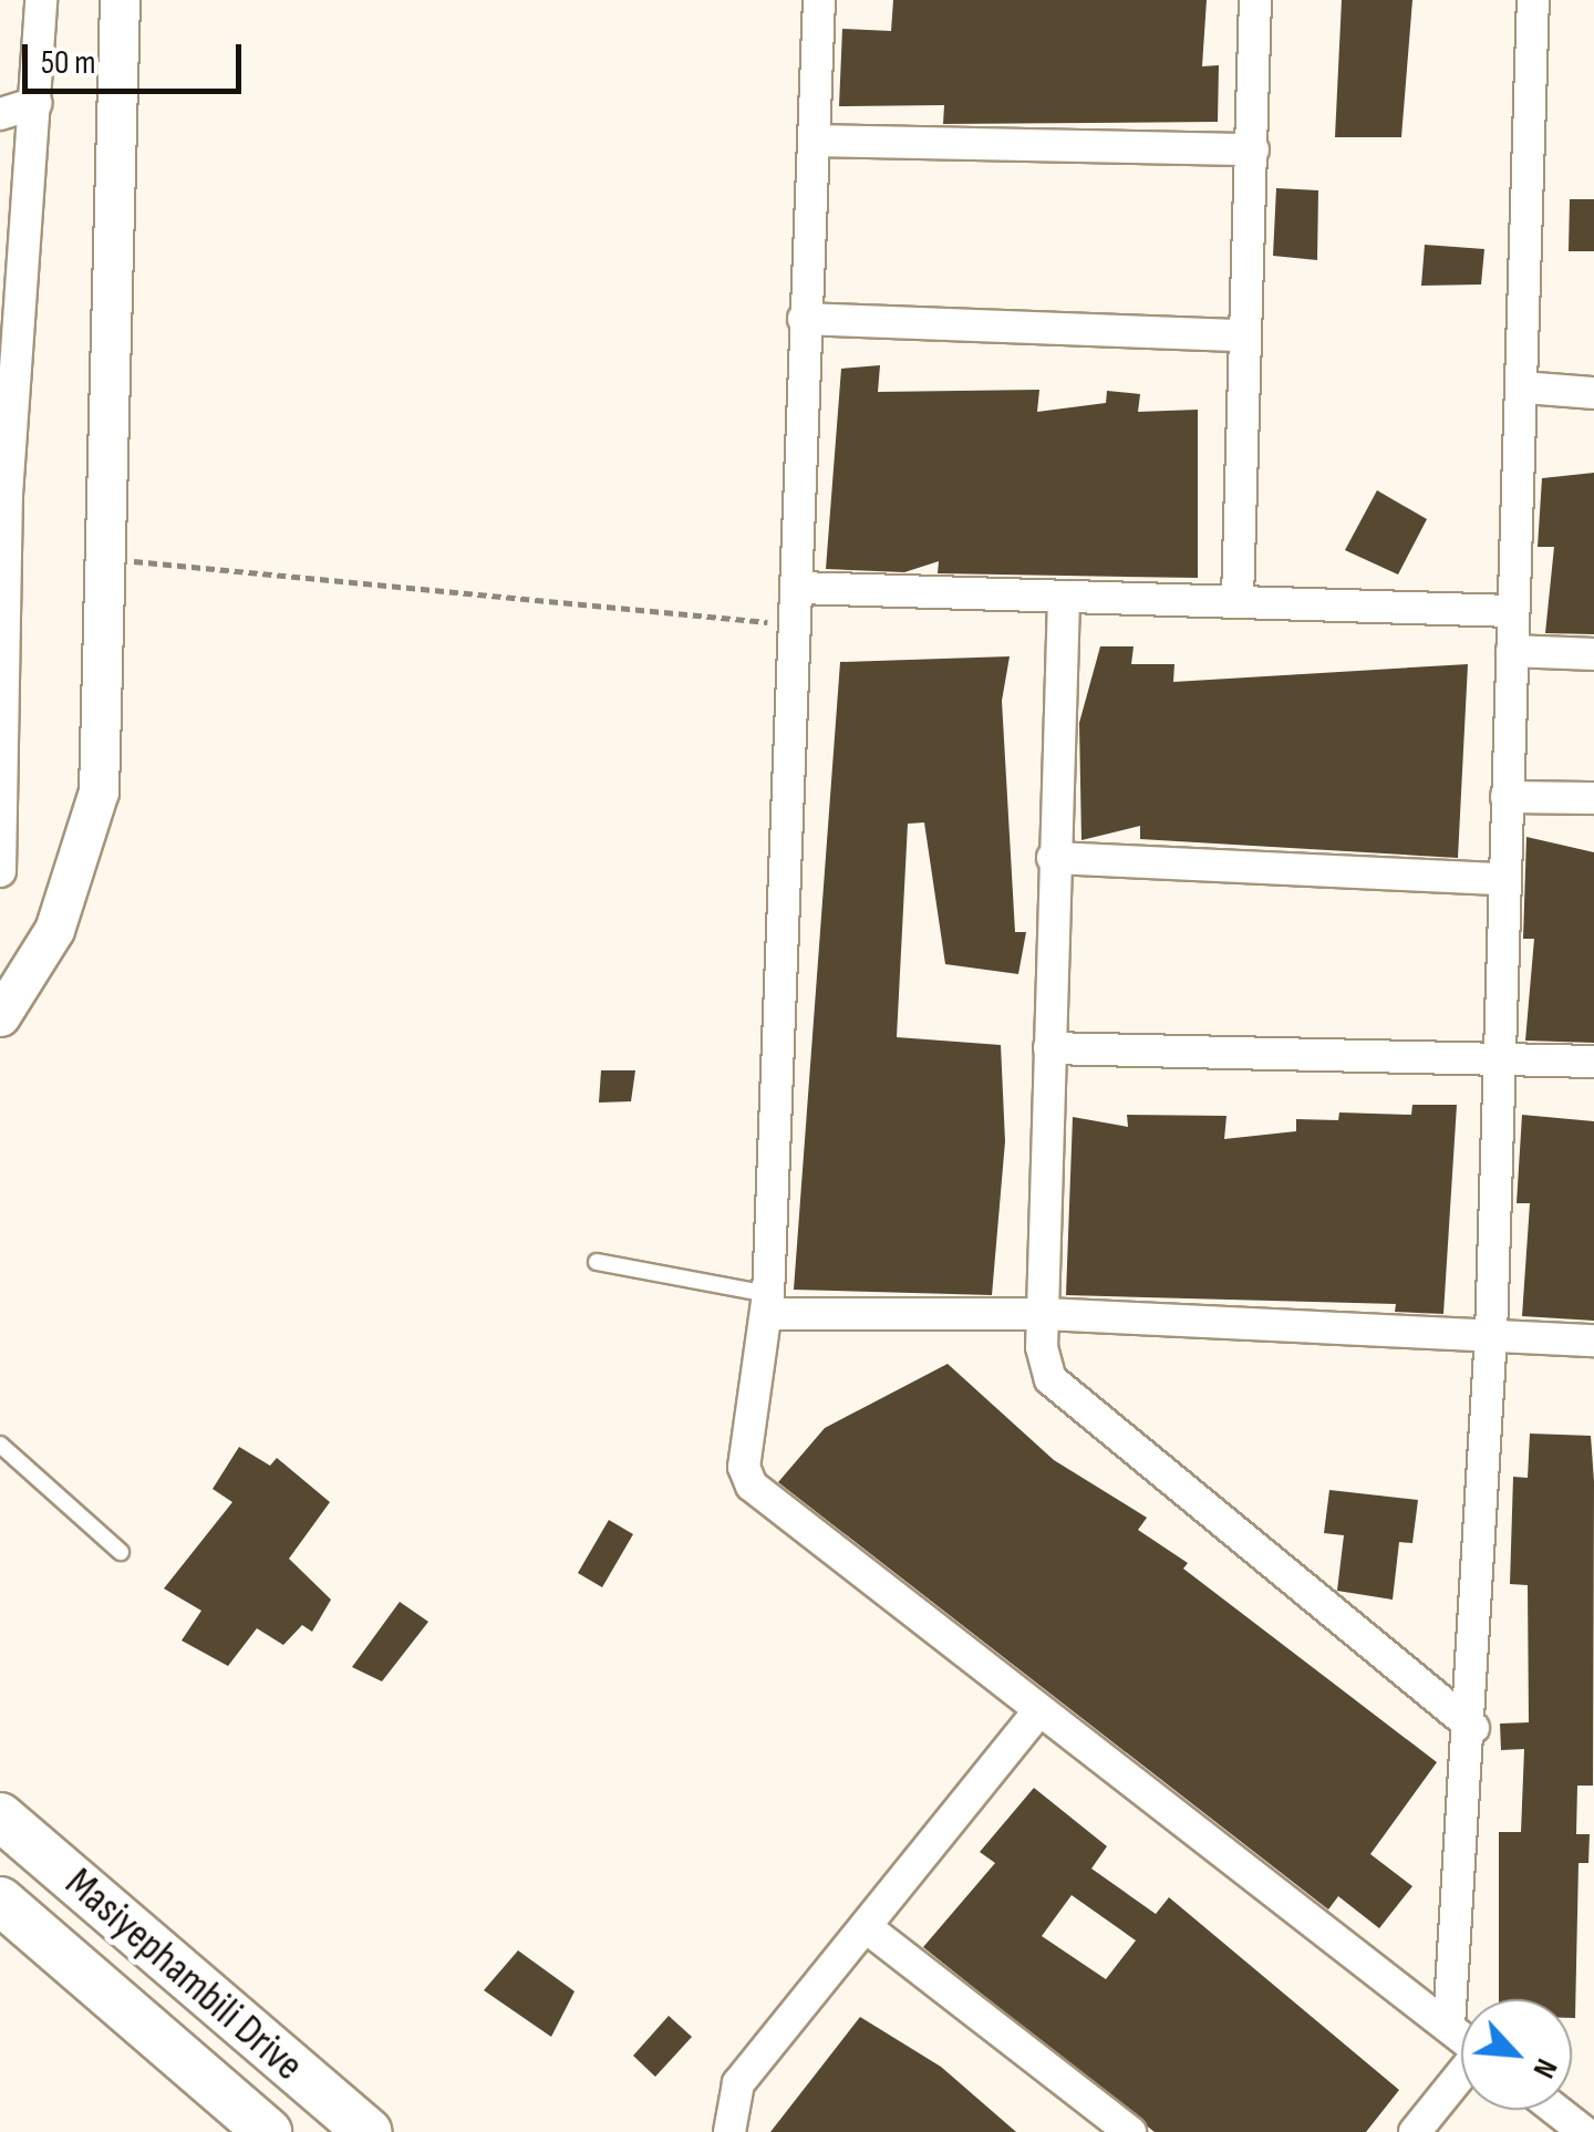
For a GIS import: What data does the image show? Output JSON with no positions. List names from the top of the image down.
{
  "streets": {
    "main road": ["Masiyephambili Drive"]
  },
  "scale_bar": "50 m",
  "north": "bottom right"
}
